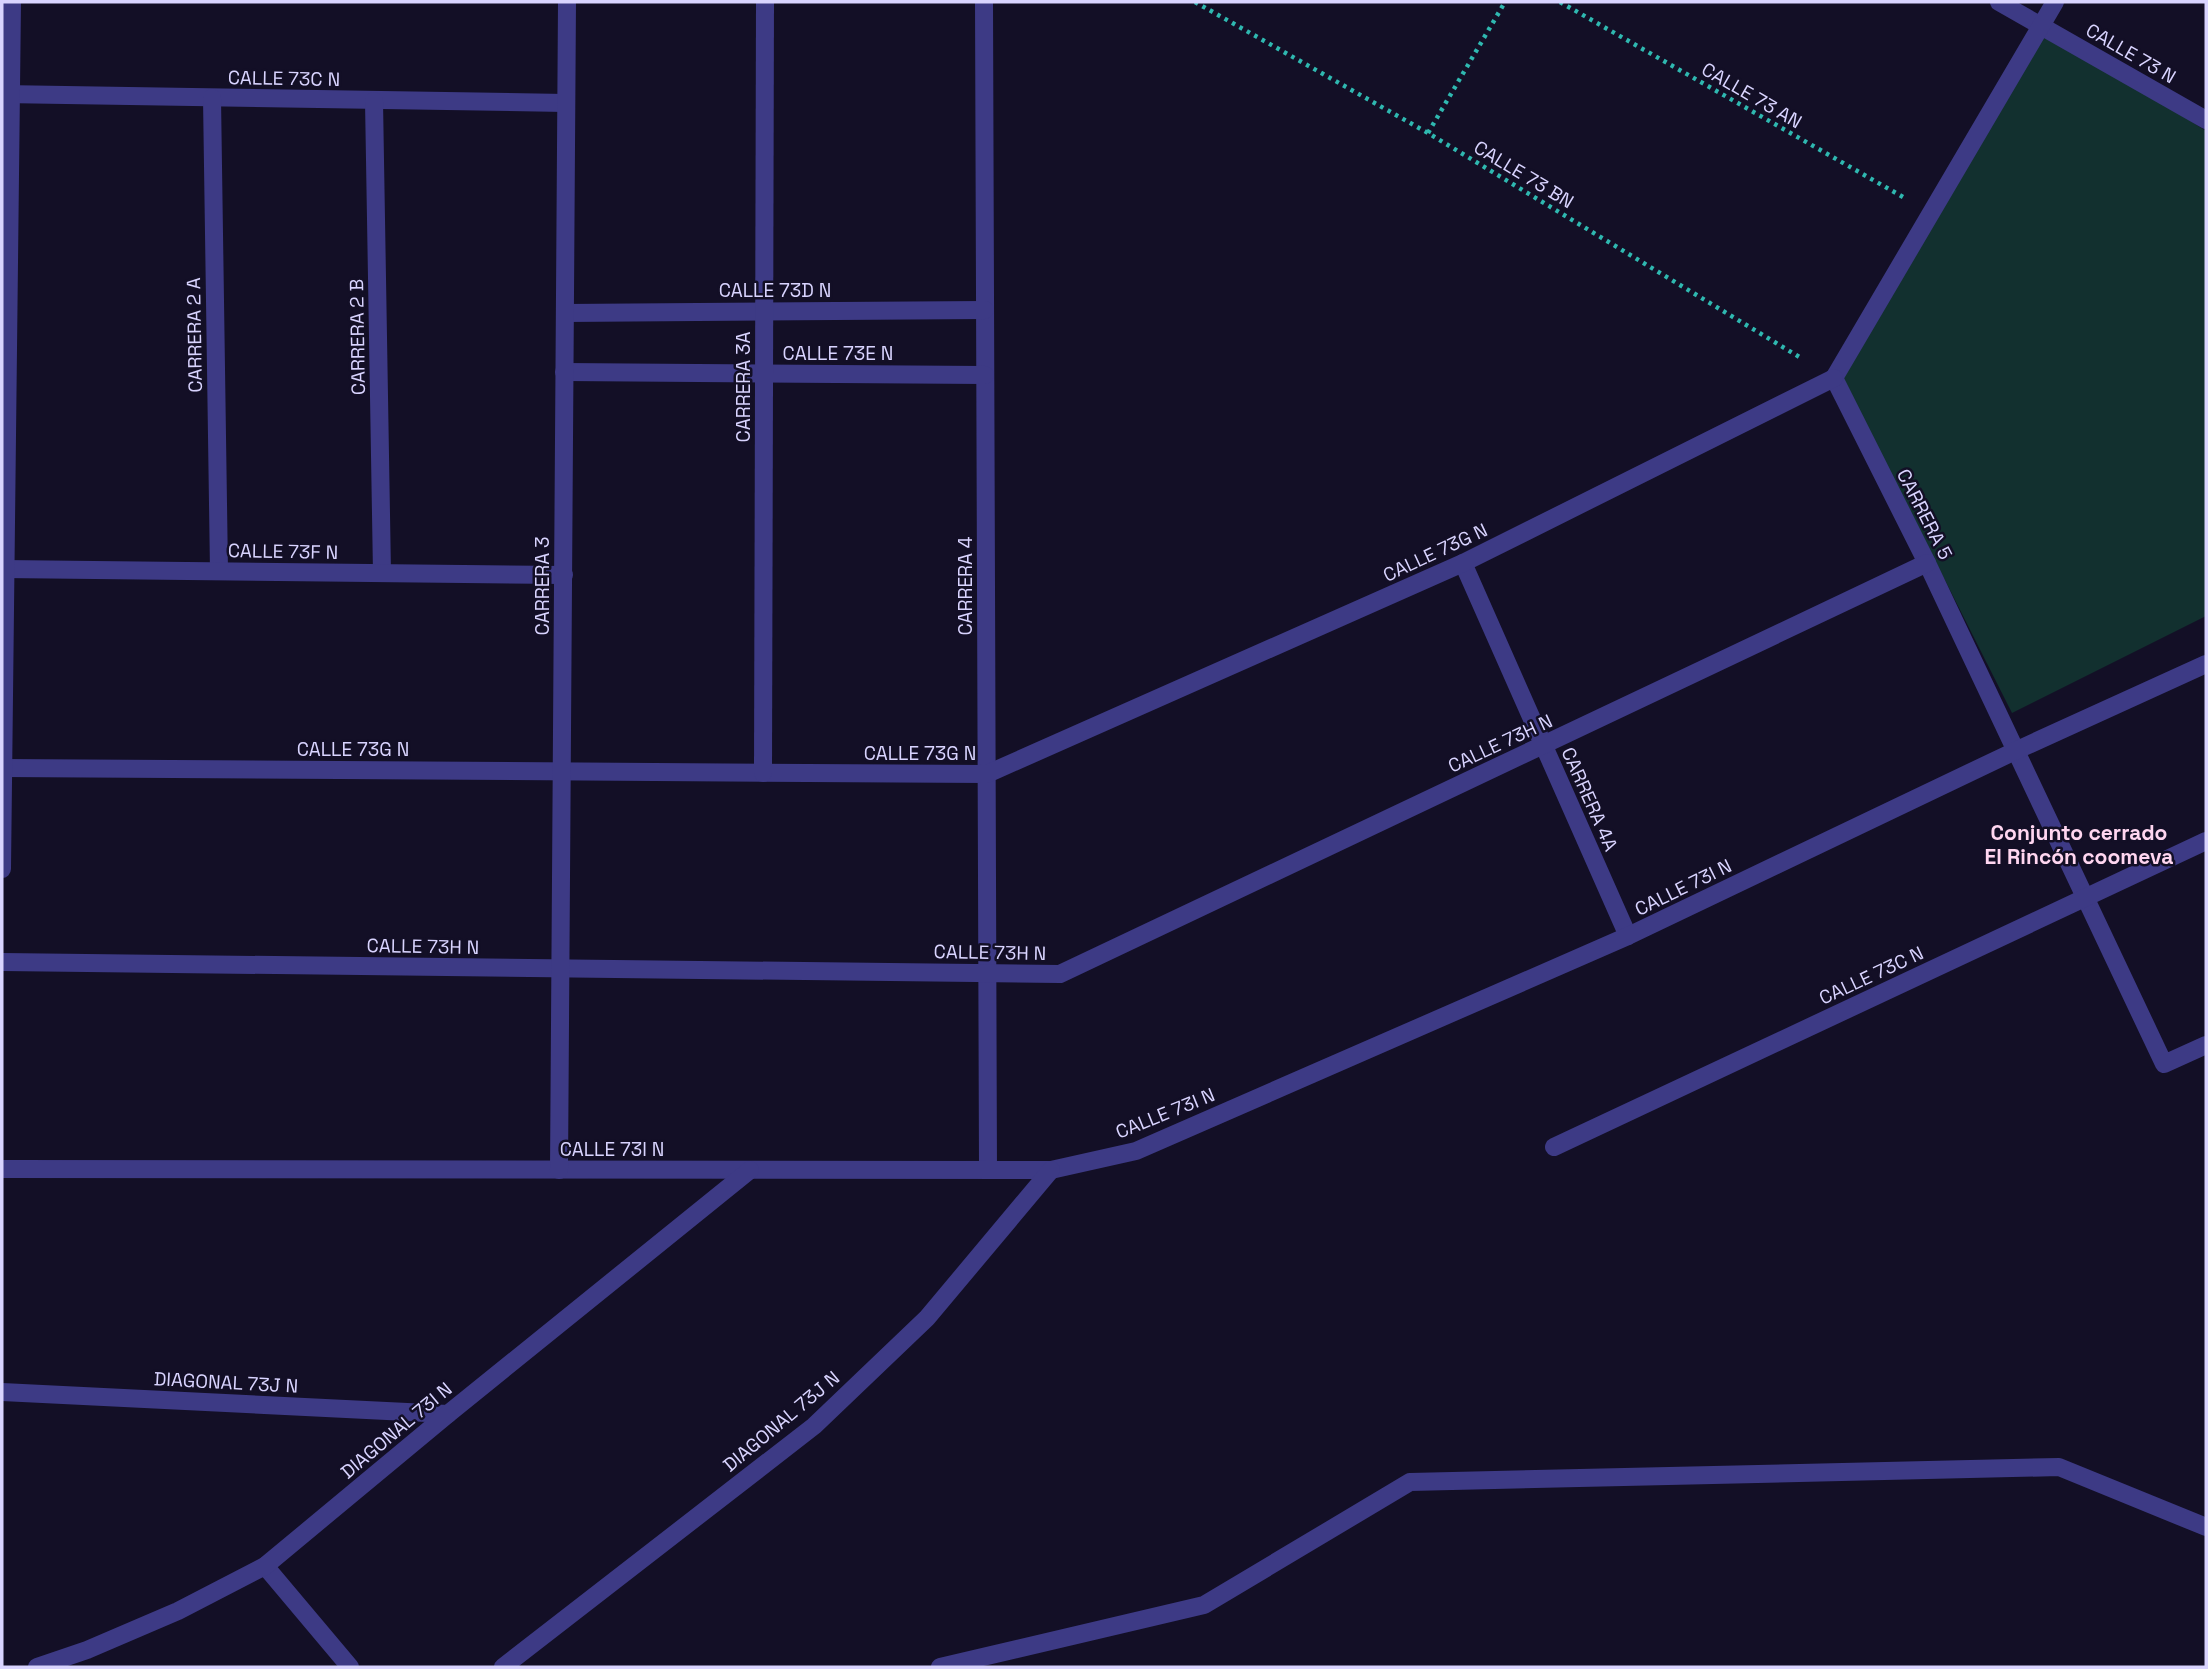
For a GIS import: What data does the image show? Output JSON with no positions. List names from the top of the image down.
{
  "streets": {
    "street": [
      "CALLE 73 N",
      "CALLE 73C N",
      "CALLE 73D N",
      "CARRERA 2 A",
      "CARRERA 2 B",
      "CALLE 73E N",
      "CARRERA 3A",
      "CARRERA 5",
      "CALLE 73F N",
      "CALLE 73G N",
      "CARRERA 3",
      "CARRERA 4",
      "CALLE 73H N",
      "CARRERA 4A",
      "CALLE 73I N",
      "DIAGONAL 73J N",
      "DIAGONAL 73I N"
    ],
    "path": ["CALLE 73 AN", "CALLE 73 BN"]
  },
  "crossings": [
    ["CALLE 73C N", "CARRERA 2 A"],
    ["CALLE 73C N", "CARRERA 2 B"],
    ["CALLE 73C N", "CARRERA 5"],
    ["CALLE 73C N", "CARRERA 3"],
    ["CALLE 73 BN", "CARRERA 5"],
    ["CALLE 73 BN", "CALLE 73G N"],
    ["CALLE 73D N", "CARRERA 3A"],
    ["CALLE 73D N", "CARRERA 3"],
    ["CALLE 73D N", "CARRERA 4"],
    ["CARRERA 2 A", "CALLE 73F N"],
    ["CARRERA 2 B", "CALLE 73F N"],
    ["CALLE 73E N", "CARRERA 3A"],
    ["CALLE 73E N", "CARRERA 3"],
    ["CALLE 73E N", "CARRERA 4"],
    ["CARRERA 3A", "CALLE 73G N"],
    ["CARRERA 5", "CALLE 73G N"],
    ["CARRERA 5", "CALLE 73H N"],
    ["CARRERA 5", "CALLE 73I N"],
    ["CALLE 73F N", "CARRERA 3"],
    ["CALLE 73G N", "CARRERA 3"],
    ["CALLE 73G N", "CARRERA 4"],
    ["CALLE 73G N", "CARRERA 4A"],
    ["CARRERA 3", "CALLE 73H N"],
    ["CARRERA 3", "CALLE 73I N"],
    ["CARRERA 4", "CALLE 73H N"],
    ["CARRERA 4", "CALLE 73I N"],
    ["CALLE 73H N", "CARRERA 4A"],
    ["CARRERA 4A", "CALLE 73I N"],
    ["CALLE 73I N", "DIAGONAL 73J N"],
    ["CALLE 73I N", "DIAGONAL 73I N"],
    ["DIAGONAL 73J N", "DIAGONAL 73I N"]
  ],
  "districts": ["Conjunto cerrado El Rincón coomeva"]
}
